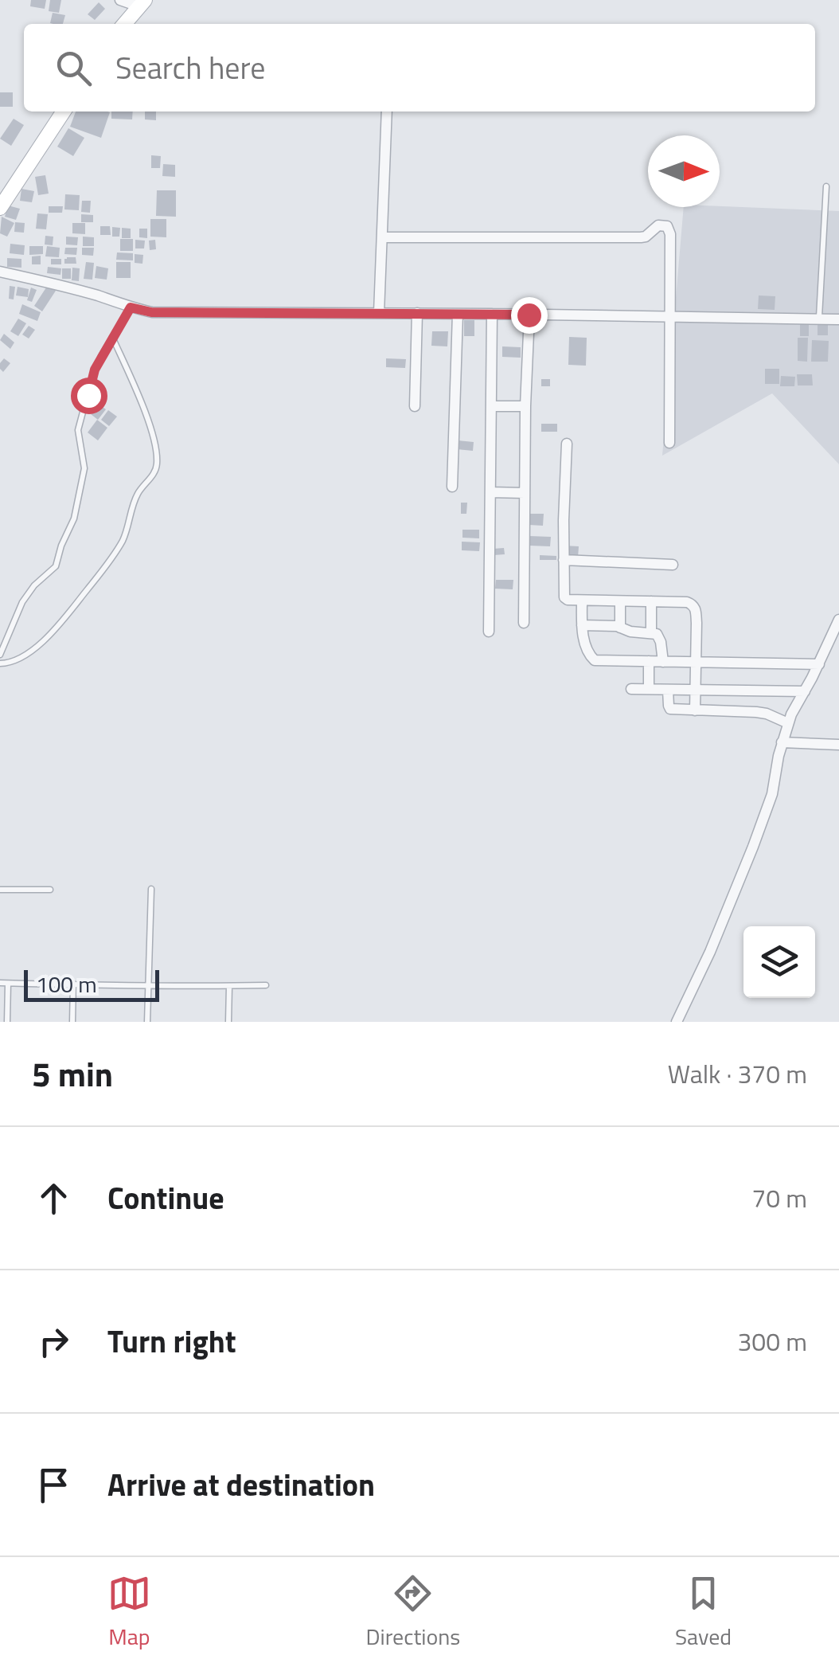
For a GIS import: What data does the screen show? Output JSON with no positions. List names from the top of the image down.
{
  "scale_bar": "100 m",
  "north": "right",
  "page": {
    "search": "Search here",
    "scale": "100 m",
    "heading": ["5 min", "Walk · 370 m"],
    "list": [
      ["Continue", "70 m"],
      ["Turn right", "300 m"],
      "Arrive at destination"
    ],
    "nav": ["Map", "Directions", "Saved"]
  }
}
